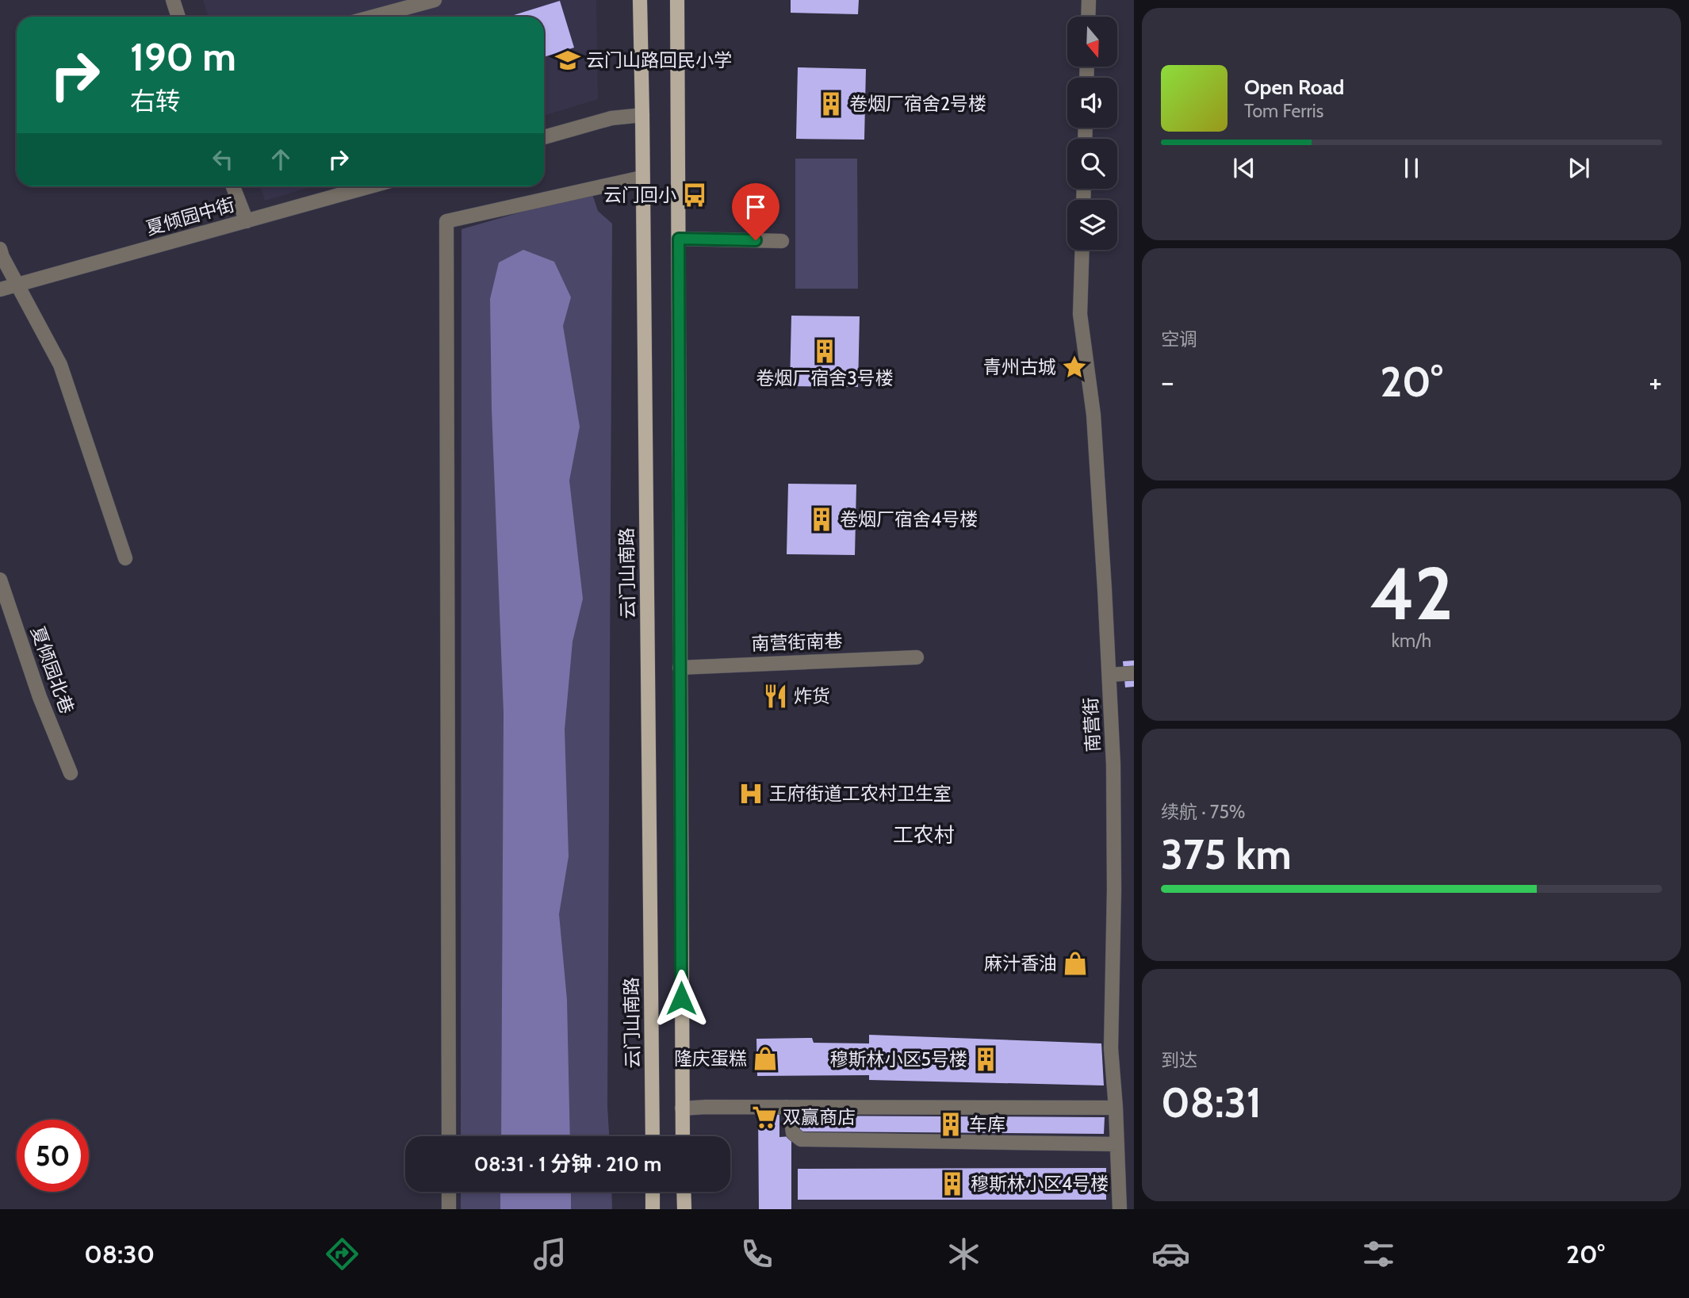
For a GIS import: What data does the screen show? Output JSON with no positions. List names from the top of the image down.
{
  "streets": {
    "main road": ["云门山南路"],
    "street": [
      "夏倾园中街",
      "南营街南巷",
      "夏倾园北巷",
      "南营街"
    ]
  },
  "districts": ["工农村"],
  "places": {
    "school or university": ["云门山路回民小学"],
    "building": [
      "卷烟厂宿舍2号楼",
      "卷烟厂宿舍3号楼",
      "卷烟厂宿舍4号楼",
      "穆斯林小区5号楼",
      "车库",
      "穆斯林小区4号楼"
    ],
    "bus stop": ["云门回小"],
    "place": ["青州古城"],
    "restaurant": ["炸货"],
    "hospital": ["王府街道工农村卫生室"],
    "shop": ["麻汁香油", "隆庆蛋糕"],
    "supermarket": ["双赢商店"]
  },
  "north": "bottom",
  "page": {
    "turn": ["190 m", "右转"],
    "song": ["Open Road", "Tom Ferris"],
    "tile": [
      "空调",
      ["42", "km/h"],
      ["续航 · 75%", "375 km"],
      ["到达", "08:31"]
    ],
    "heat": ["−", "20°", "+"],
    "limit": "50",
    "trip": "08:31 · 1 分钟 · 210 m",
    "tabs": ["08:30", "20°"]
  }
}
